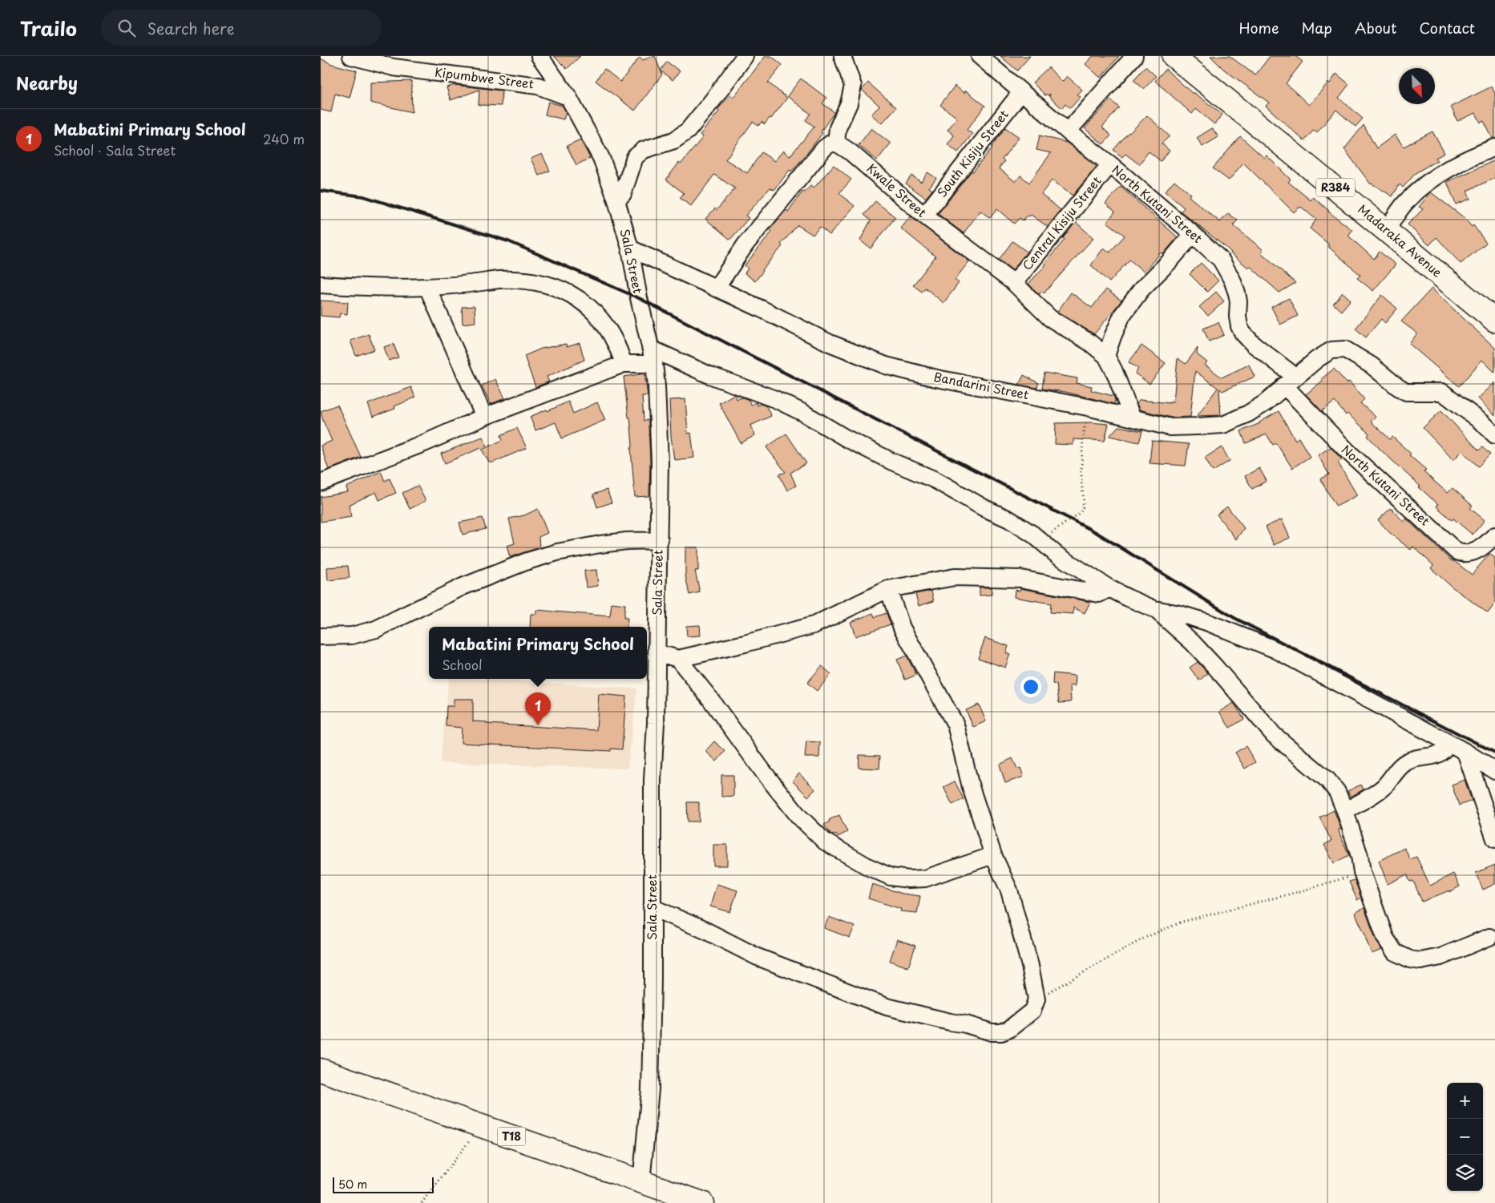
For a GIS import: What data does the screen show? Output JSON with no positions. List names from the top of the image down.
{
  "streets": {
    "main road": ["R384", "Madaraka Avenue", "T18"],
    "street": [
      "Kipumbwe Street",
      "South Kisiju Street",
      "Kwale Street",
      "North Kutani Street",
      "Central Kisiju Street",
      "Sala Street",
      "Bandarini Street"
    ]
  },
  "crossings": [
    ["Kipumbwe Street", "Sala Street"],
    ["South Kisiju Street", "Kwale Street"],
    ["South Kisiju Street", "North Kutani Street"],
    ["Kwale Street", "Central Kisiju Street"],
    ["North Kutani Street", "Central Kisiju Street"],
    ["North Kutani Street", "Bandarini Street"],
    ["Sala Street", "Bandarini Street"],
    ["Sala Street", "T18"]
  ],
  "scale_bar": "50 m",
  "north": "bottom right",
  "page": {
    "header": "Trailo",
    "search": "Search here",
    "nav": [
      "Home",
      "Map",
      "About",
      "Contact"
    ],
    "heading": "Nearby",
    "list": [
      {
        "mark": "1",
        "name": "Mabatini Primary School",
        "note": "School · Sala Street",
        "value": "240 m"
      }
    ],
    "popup": ["Mabatini Primary School", "School"],
    "pins": "1",
    "map_buttons": ["+", "−"],
    "scale": "50 m"
  }
}
